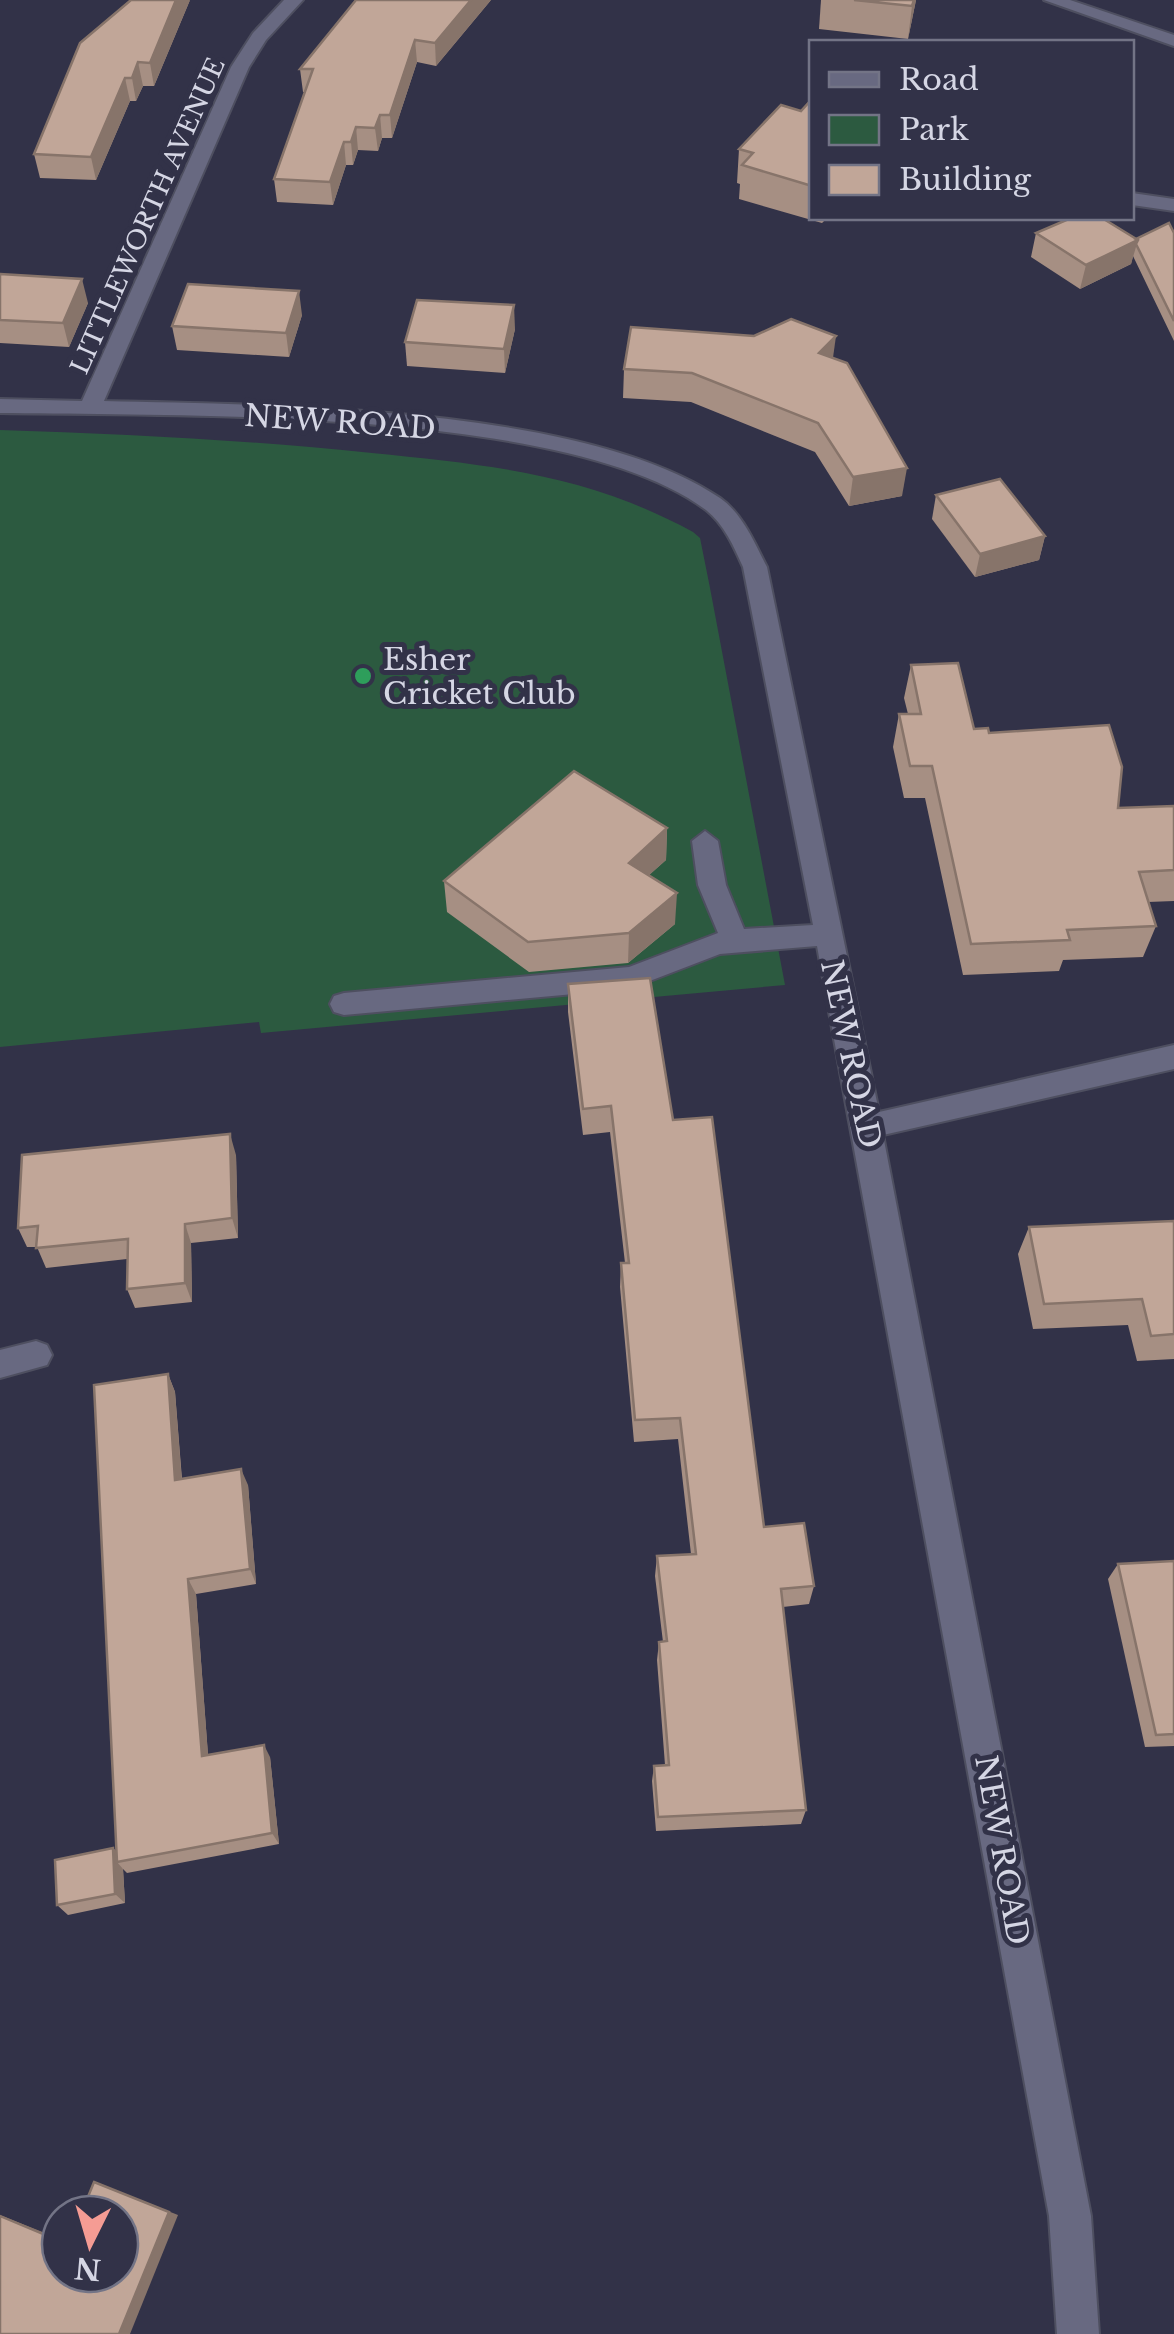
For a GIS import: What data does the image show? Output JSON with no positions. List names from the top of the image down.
{
  "streets": {
    "street": ["LITTLEWORTH AVENUE", "NEW ROAD"]
  },
  "crossings": [
    ["LITTLEWORTH AVENUE", "NEW ROAD"]
  ],
  "places": ["Esher Cricket Club"],
  "legend": ["Road", "Park", "Building"],
  "north": "bottom"
}
